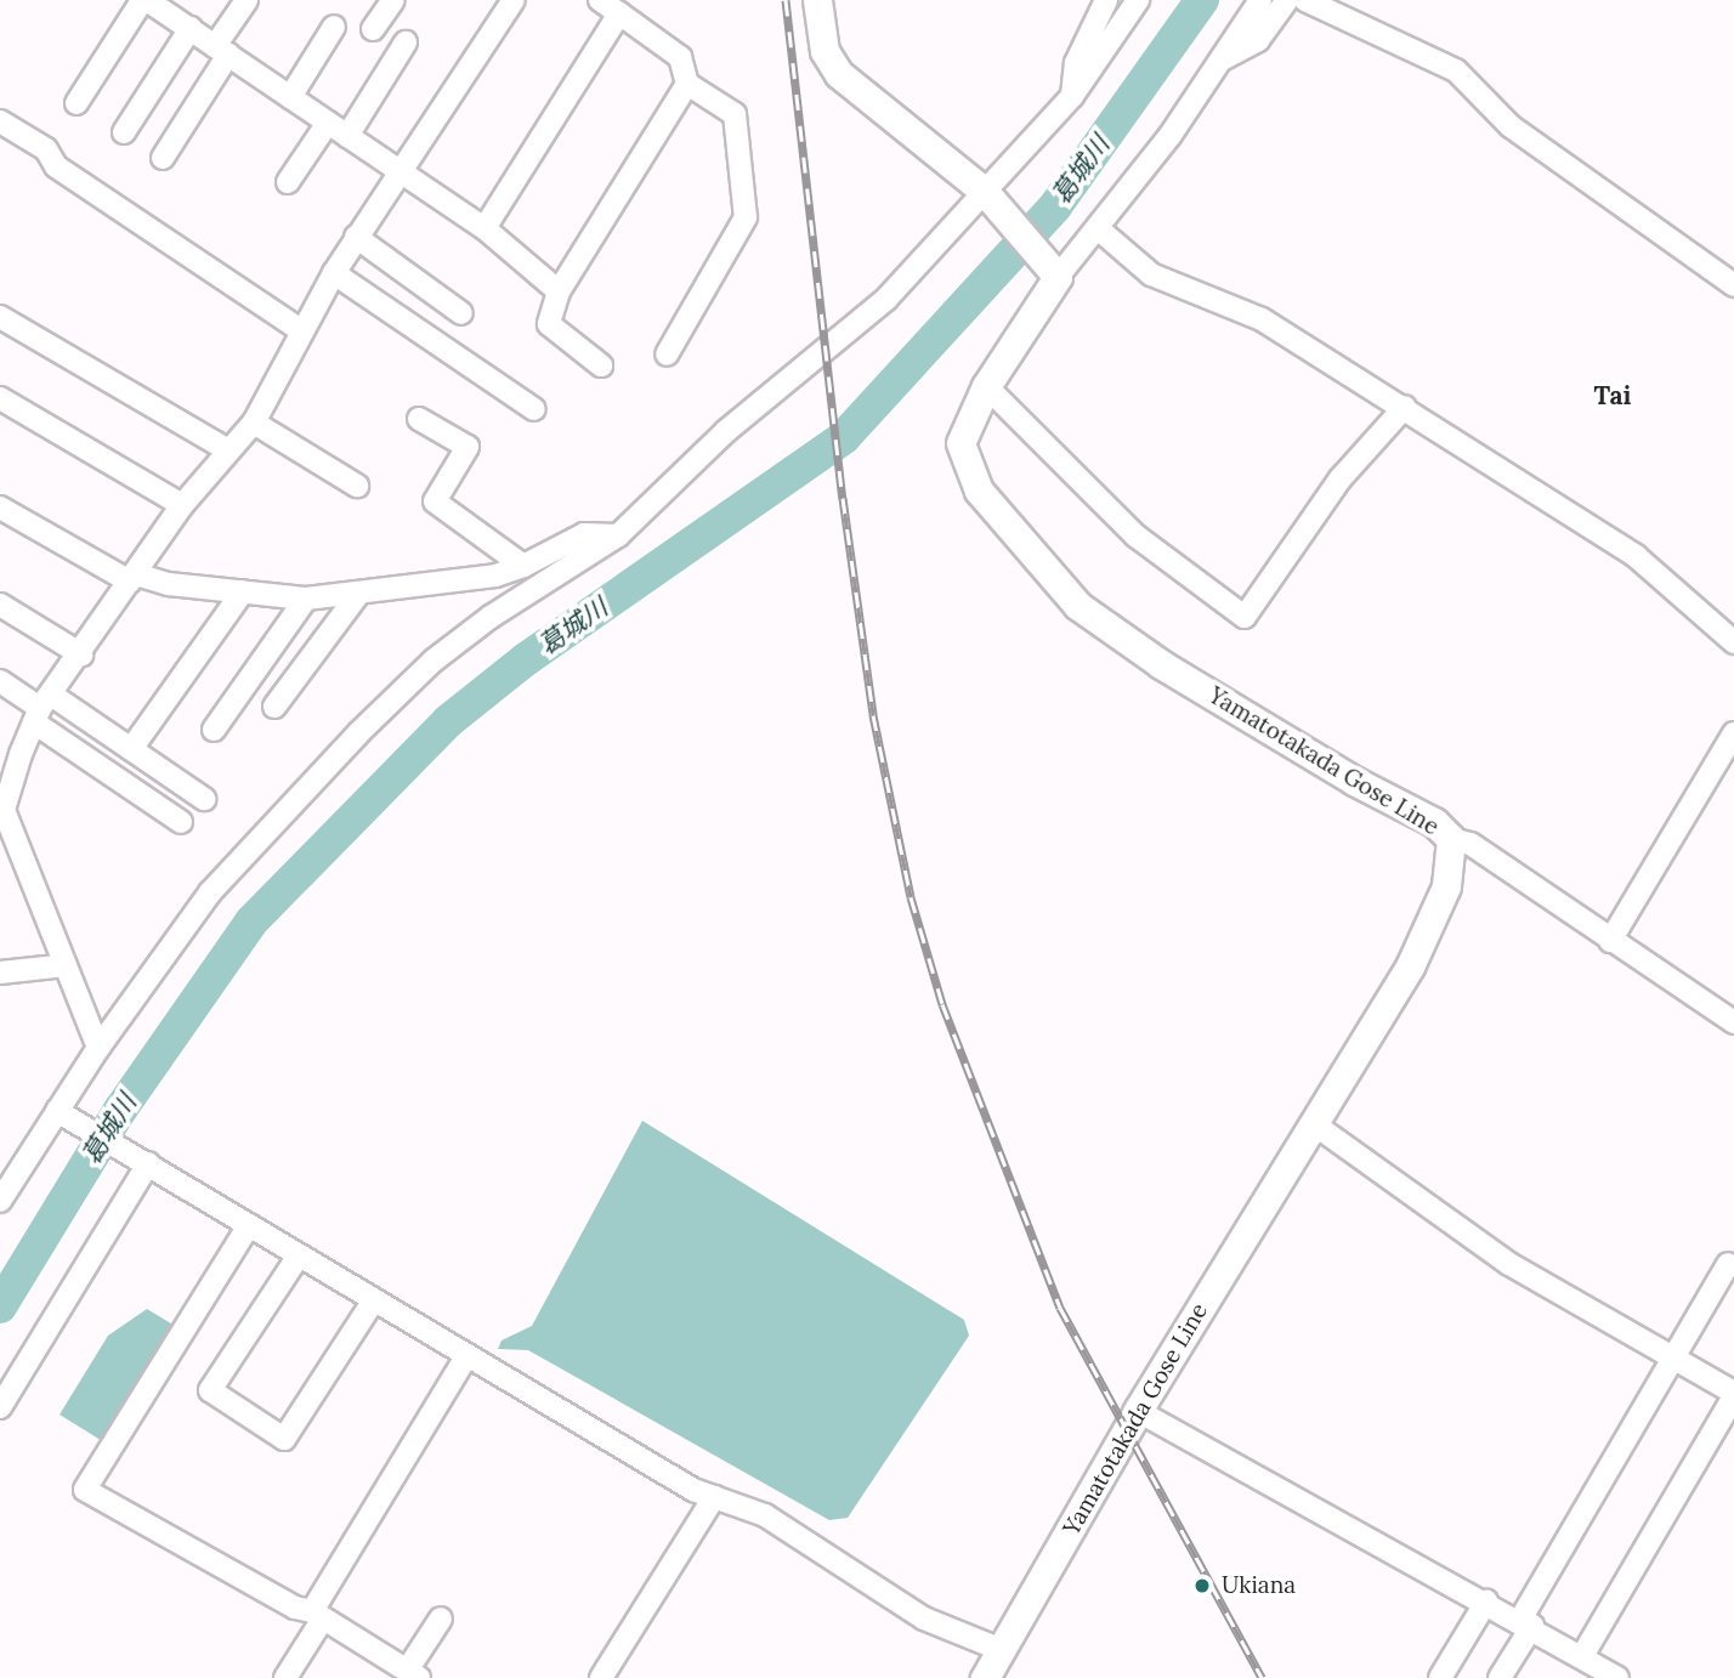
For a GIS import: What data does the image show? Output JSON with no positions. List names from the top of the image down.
{
  "streets": {
    "main road": ["Yamatotakada Gose Line"]
  },
  "districts": ["Tai"],
  "water": ["葛城川"],
  "places": ["Ukiana"]
}
